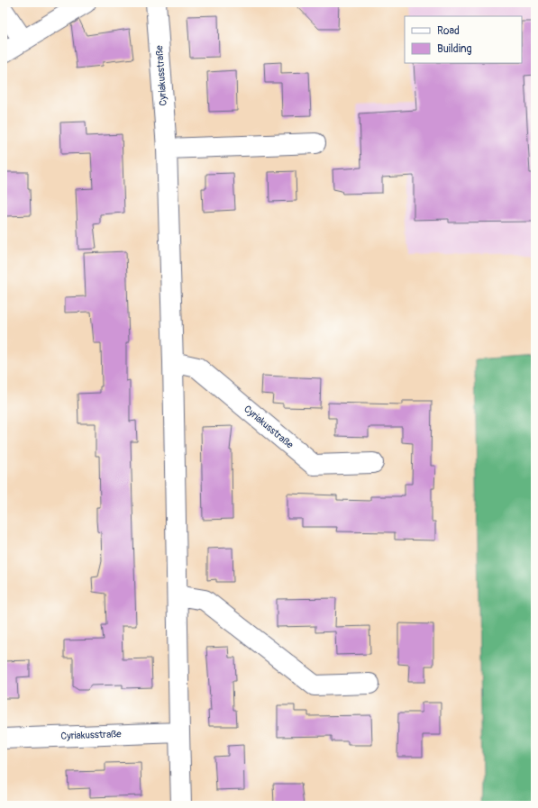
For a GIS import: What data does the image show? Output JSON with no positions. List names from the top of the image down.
{
  "streets": {
    "street": ["Cyriakusstraße"]
  },
  "legend": ["Road", "Building"]
}
